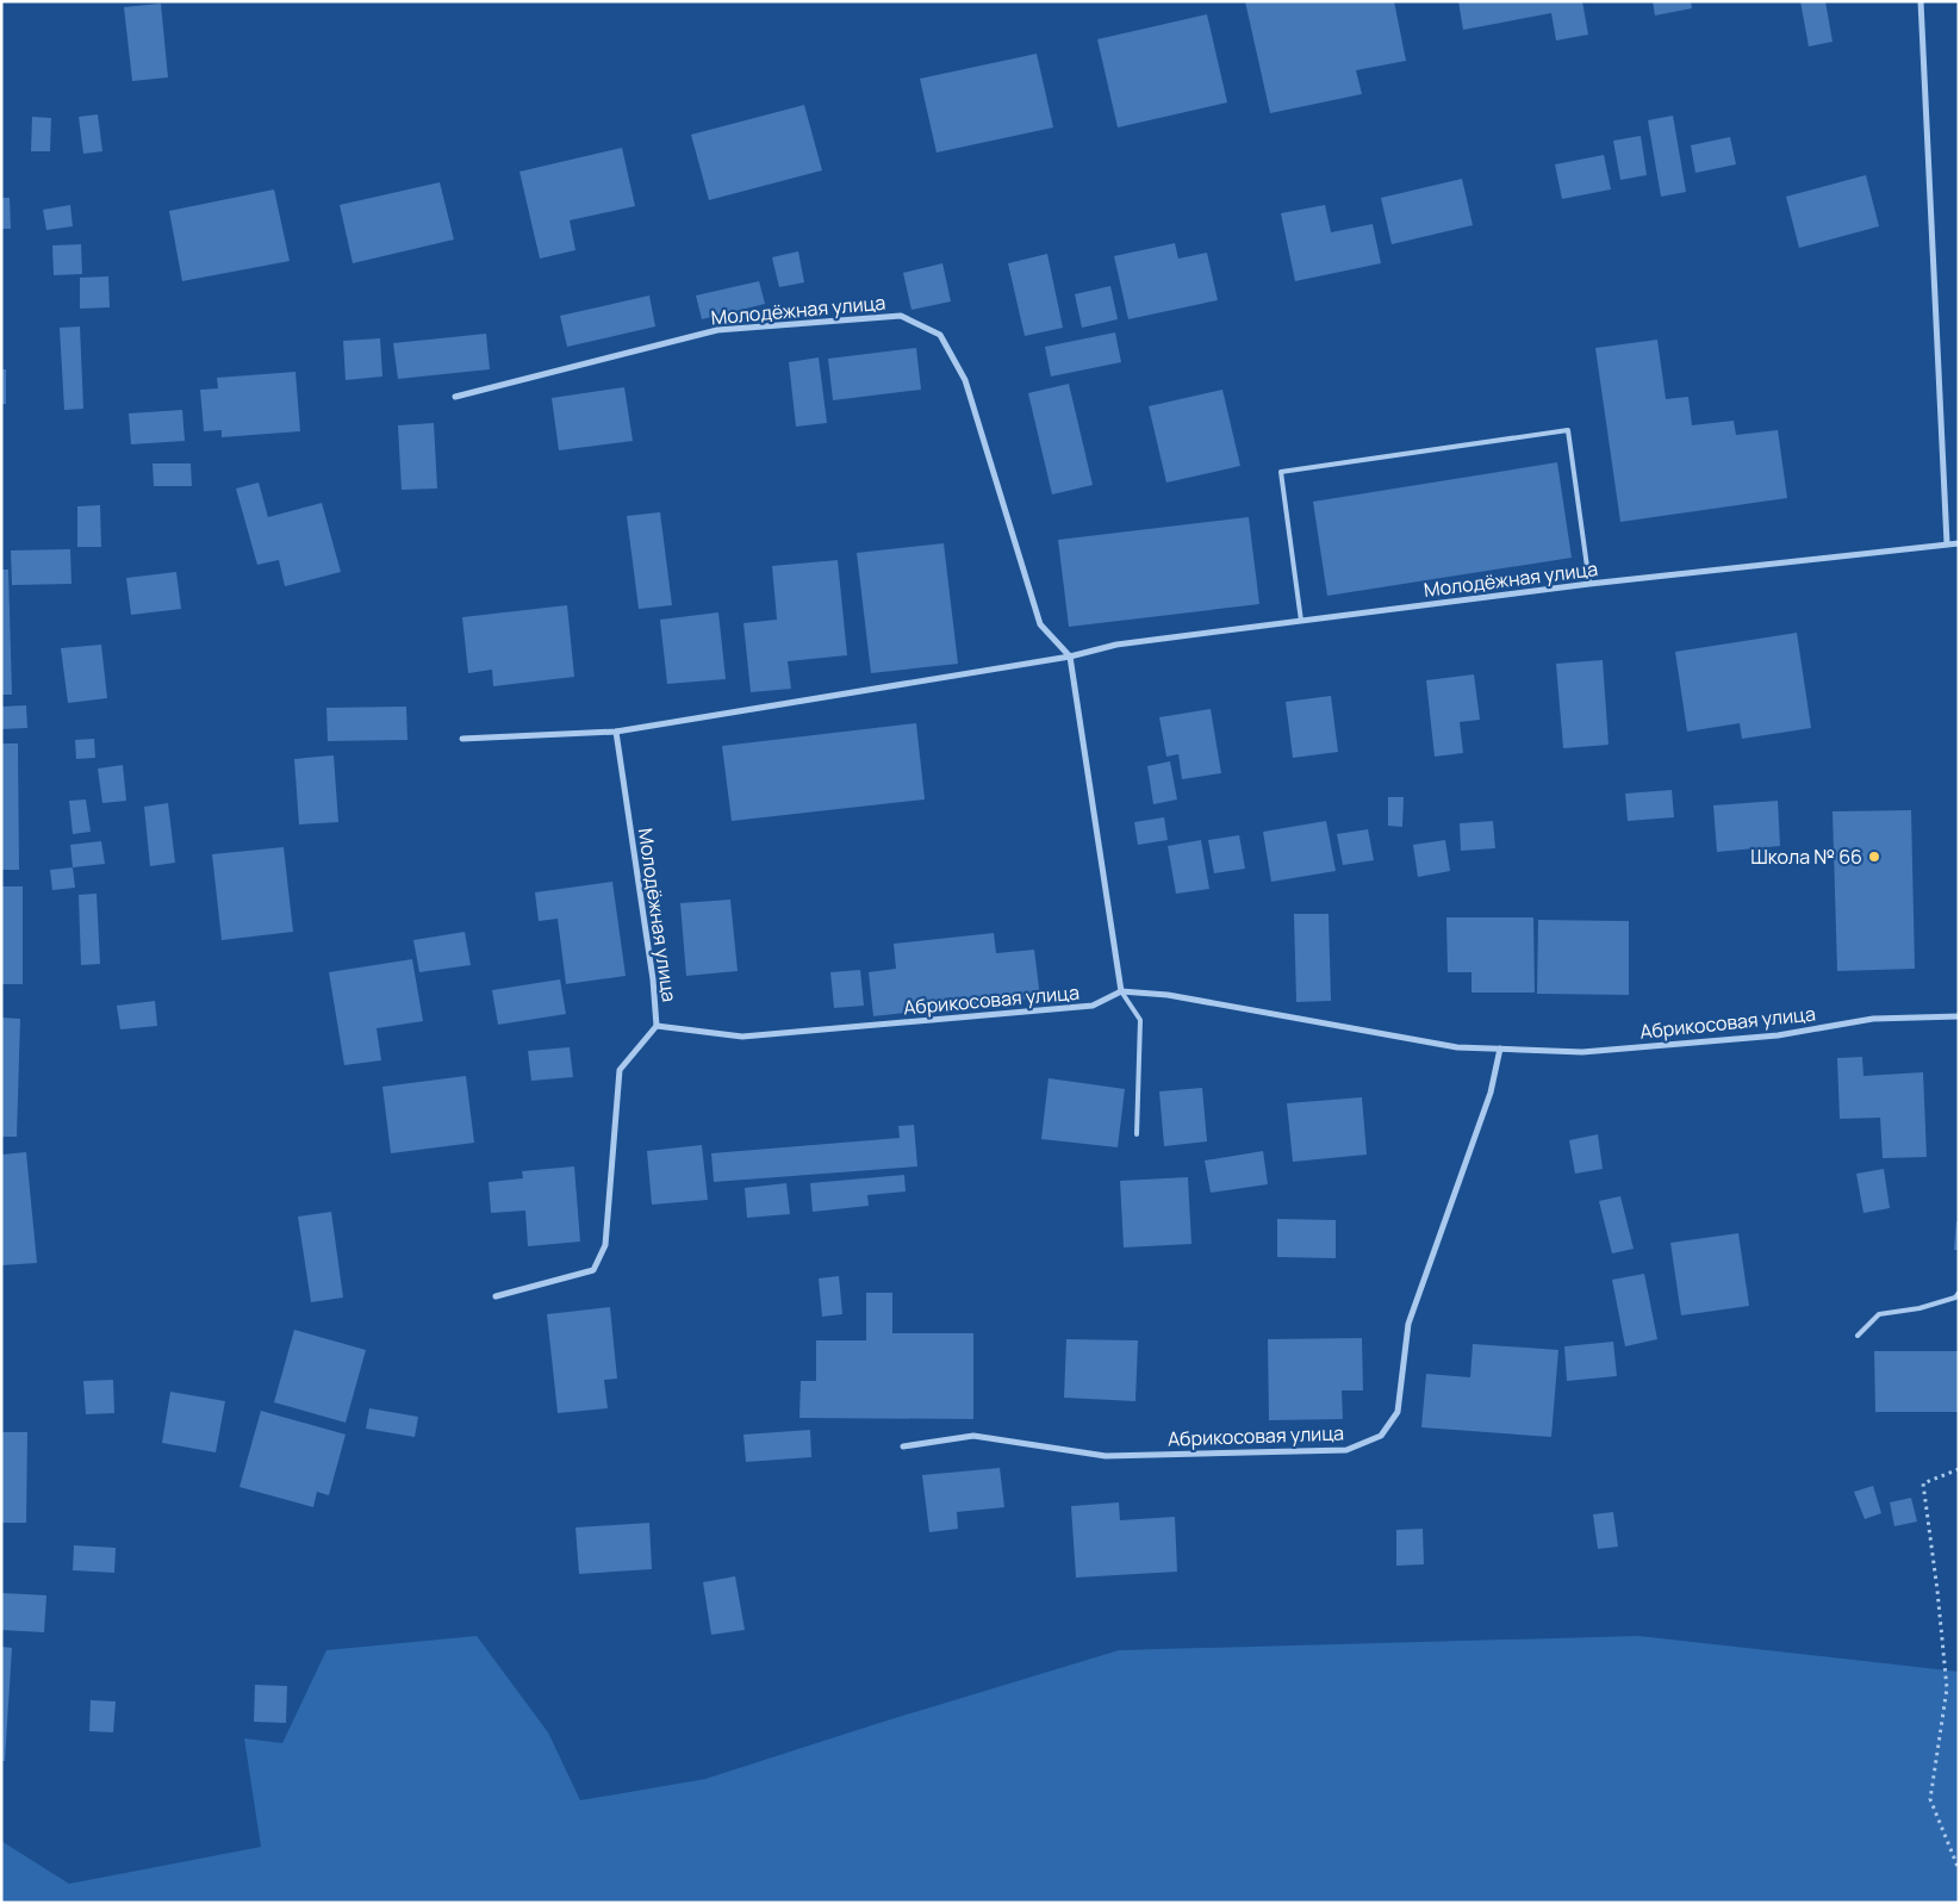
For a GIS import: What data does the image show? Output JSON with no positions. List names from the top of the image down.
{
  "streets": {
    "street": ["Молодёжная улица", "Абрикосовая улица"]
  },
  "crossings": [
    ["Молодёжная улица", "Абрикосовая улица"]
  ],
  "places": ["Школа № 66"]
}
